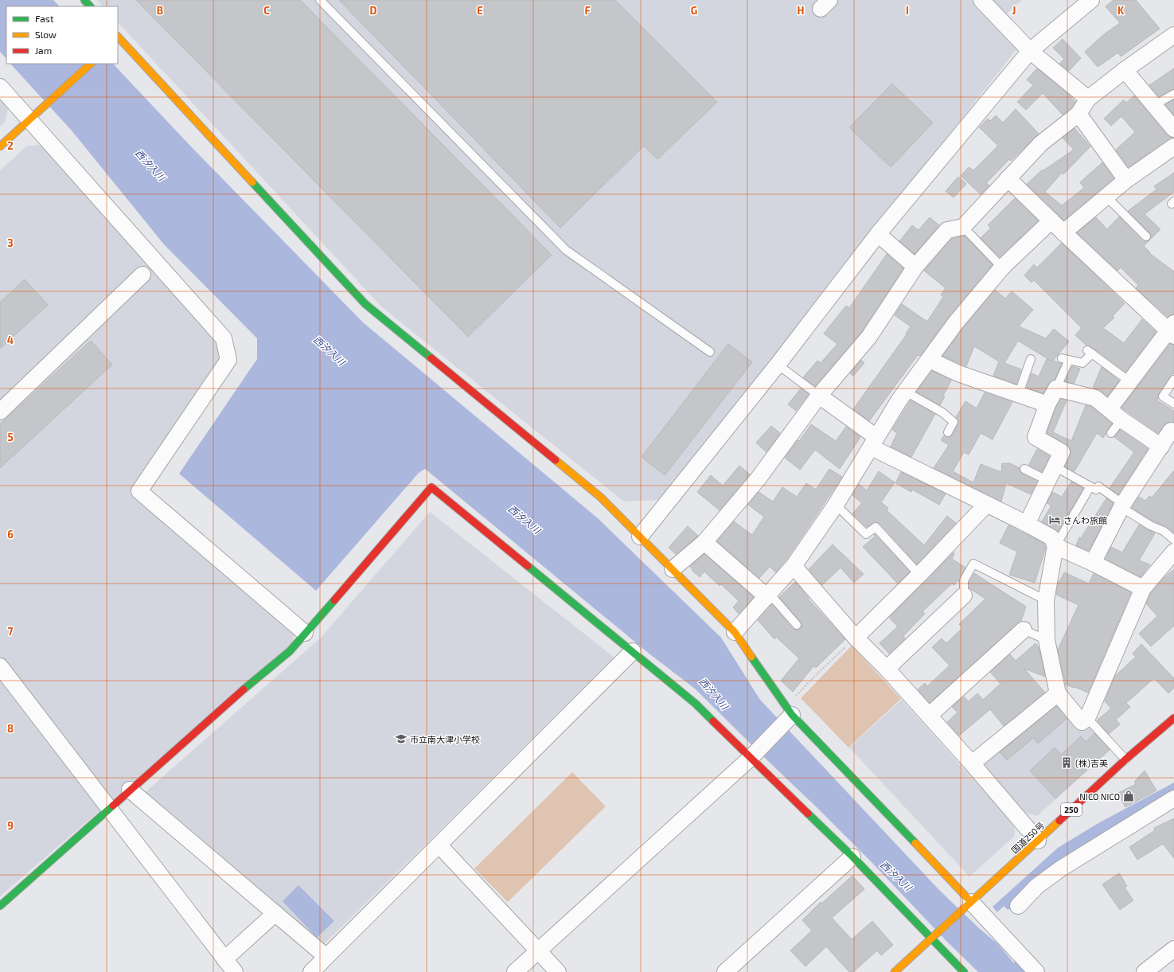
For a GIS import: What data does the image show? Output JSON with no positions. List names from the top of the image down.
{
  "streets": {
    "main road": ["250", "国道250号"]
  },
  "water": ["西汐入川"],
  "places": {
    "hotel": ["さんわ旅館"],
    "school or university": ["市立南大津小学校"],
    "building": ["(株)吉美"],
    "shop": ["NICO NICO"]
  },
  "legend": ["Fast", "Slow", "Jam"],
  "grid": {
    "columns": [
      "B",
      "C",
      "D",
      "E",
      "F",
      "G",
      "H",
      "I",
      "J",
      "K"
    ],
    "rows": [
      "2",
      "3",
      "4",
      "5",
      "6",
      "7",
      "8",
      "9"
    ]
  }
}
